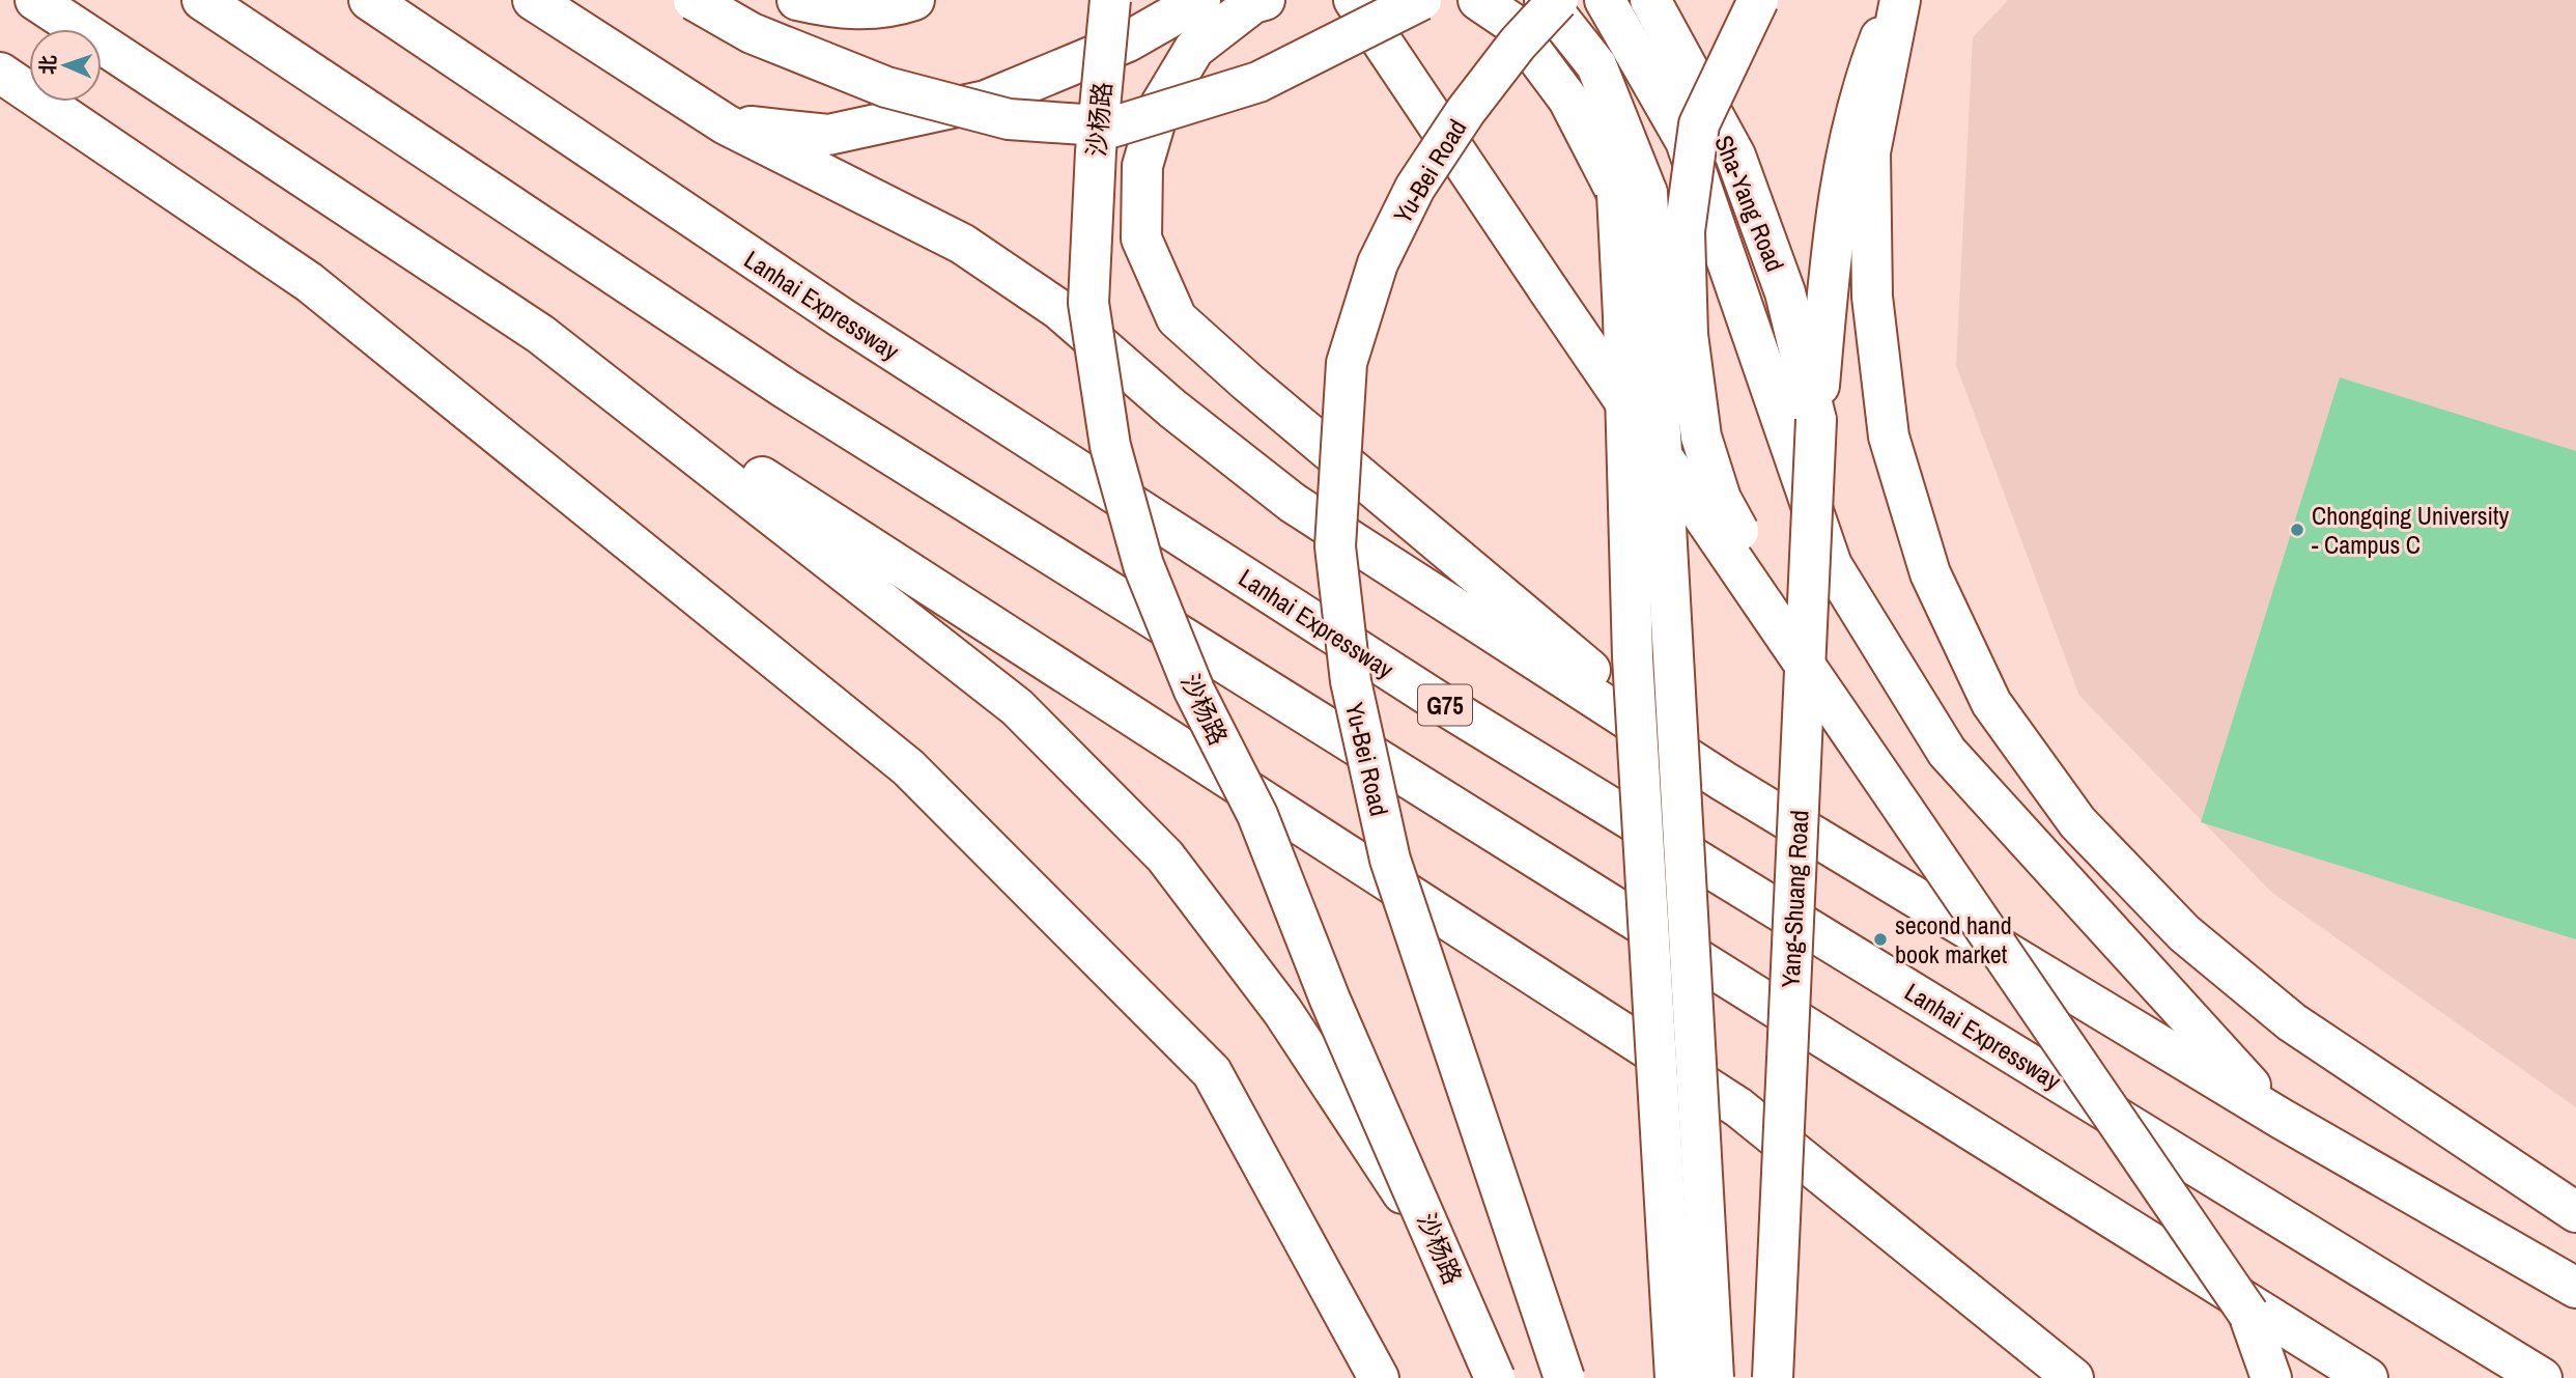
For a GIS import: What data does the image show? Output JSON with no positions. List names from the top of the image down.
{
  "streets": {
    "main road": [
      "沙杨路",
      "Yu-Bei Road",
      "Sha-Yang Road",
      "Lanhai Expressway",
      "G75",
      "Yang-Shuang Road"
    ]
  },
  "crossings": [
    ["Sha-Yang Road", "Yang-Shuang Road"]
  ],
  "places": ["Chongqing University - Campus C", "second hand book market"],
  "north": "left"
}
